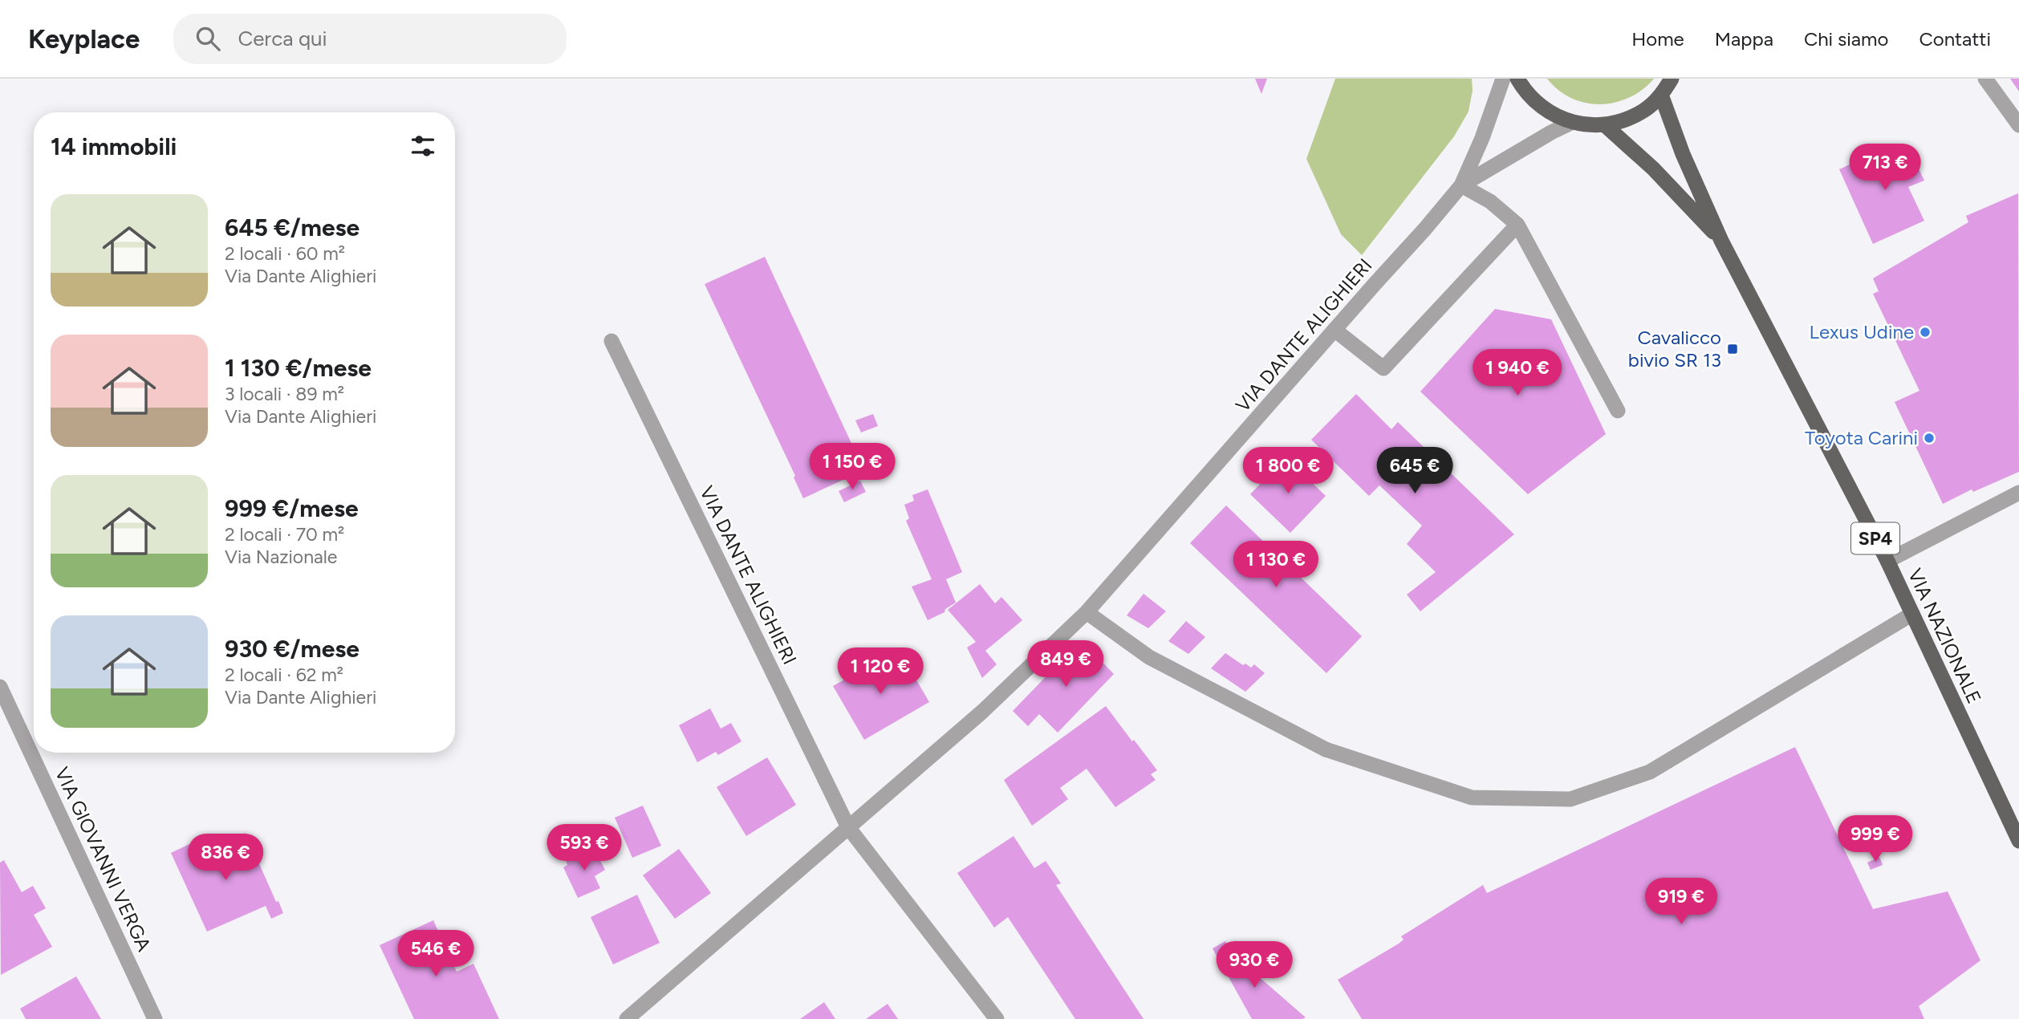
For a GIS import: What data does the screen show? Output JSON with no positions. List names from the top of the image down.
{
  "streets": {
    "main road": ["SP4", "VIA NAZIONALE"],
    "street": ["VIA DANTE ALIGHIERI", "VIA GIOVANNI VERGA"]
  },
  "places": {
    "other": ["Lexus Udine", "Toyota Carini"],
    "transit": ["Cavalicco bivio SR 13"]
  },
  "page": {
    "header": "Keyplace",
    "search": "Cerca qui",
    "nav": [
      "Home",
      "Mappa",
      "Chi siamo",
      "Contatti"
    ],
    "heading": "14 immobili",
    "price": [
      "713 €",
      "1 940 €",
      "1 150 €",
      "1 800 €",
      "645 €",
      "1 130 €",
      "849 €",
      "1 120 €",
      "999 €",
      "593 €",
      "836 €",
      "919 €",
      "546 €",
      "930 €"
    ],
    "list": [
      {
        "name": "645 €/mese",
        "note": "2 locali · 60 m² · Via Dante Alighieri"
      },
      {
        "name": "1 130 €/mese",
        "note": "3 locali · 89 m² · Via Dante Alighieri"
      },
      {
        "name": "999 €/mese",
        "note": "2 locali · 70 m² · Via Nazionale"
      },
      {
        "name": "930 €/mese",
        "note": "2 locali · 62 m² · Via Dante Alighieri"
      }
    ]
  }
}
